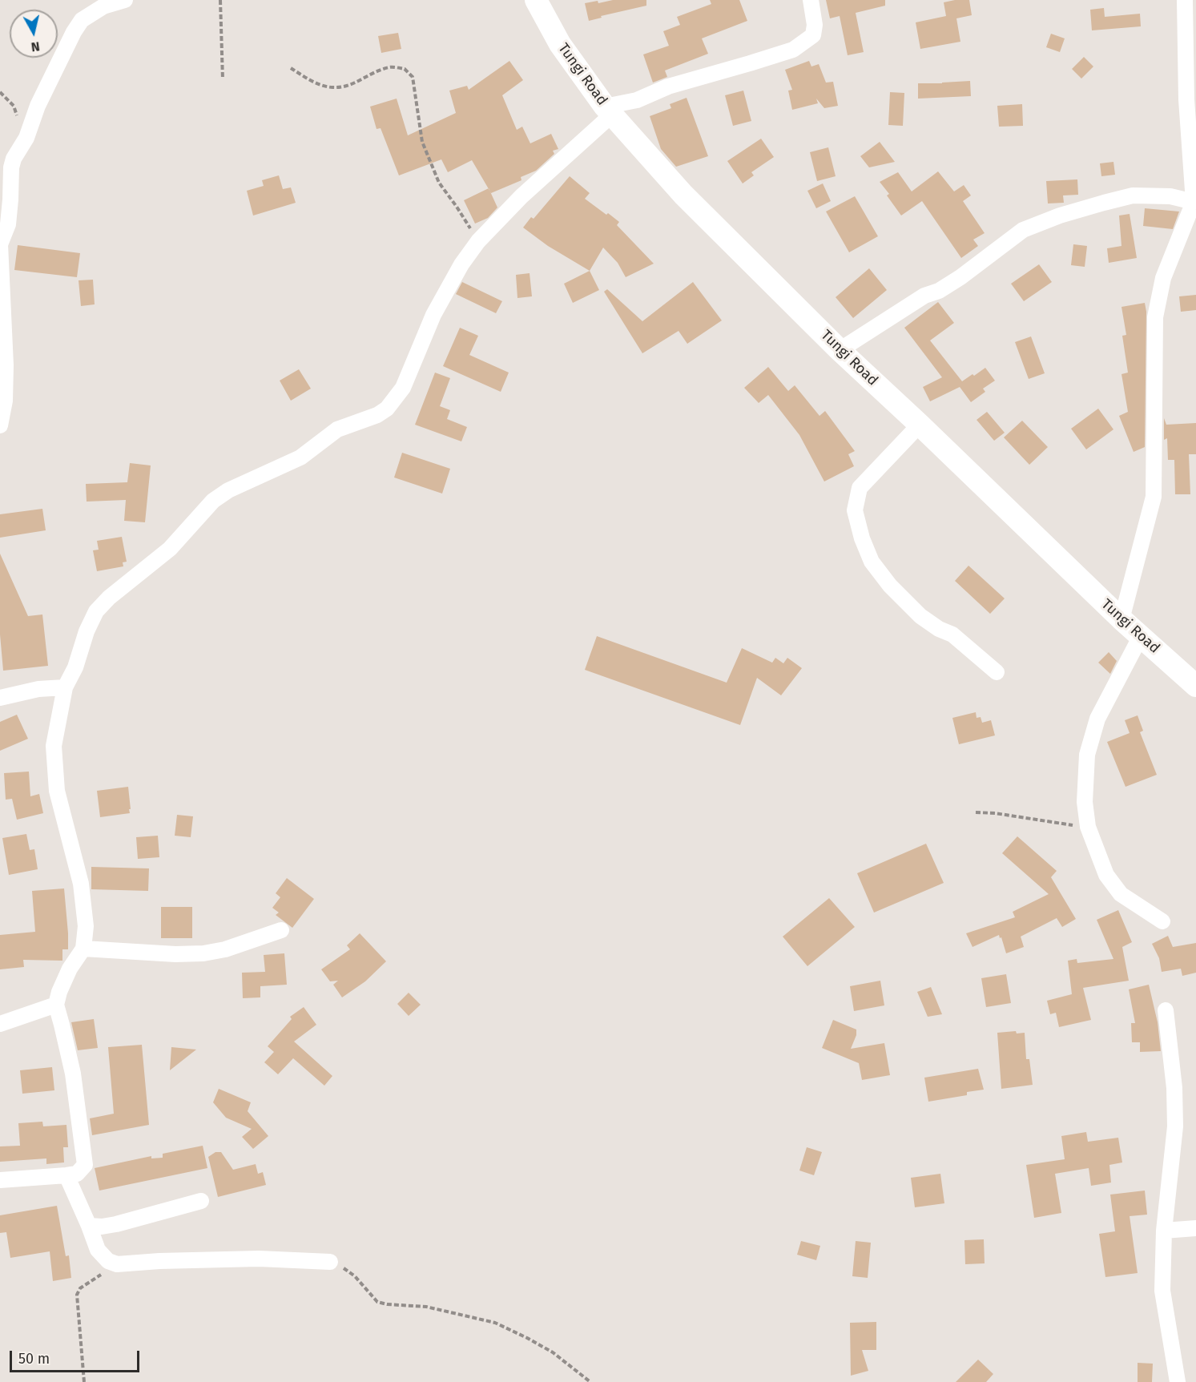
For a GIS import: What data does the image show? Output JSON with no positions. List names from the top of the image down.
{
  "streets": {
    "main road": ["Tungi Road"]
  },
  "scale_bar": "50 m",
  "north": "bottom"
}
